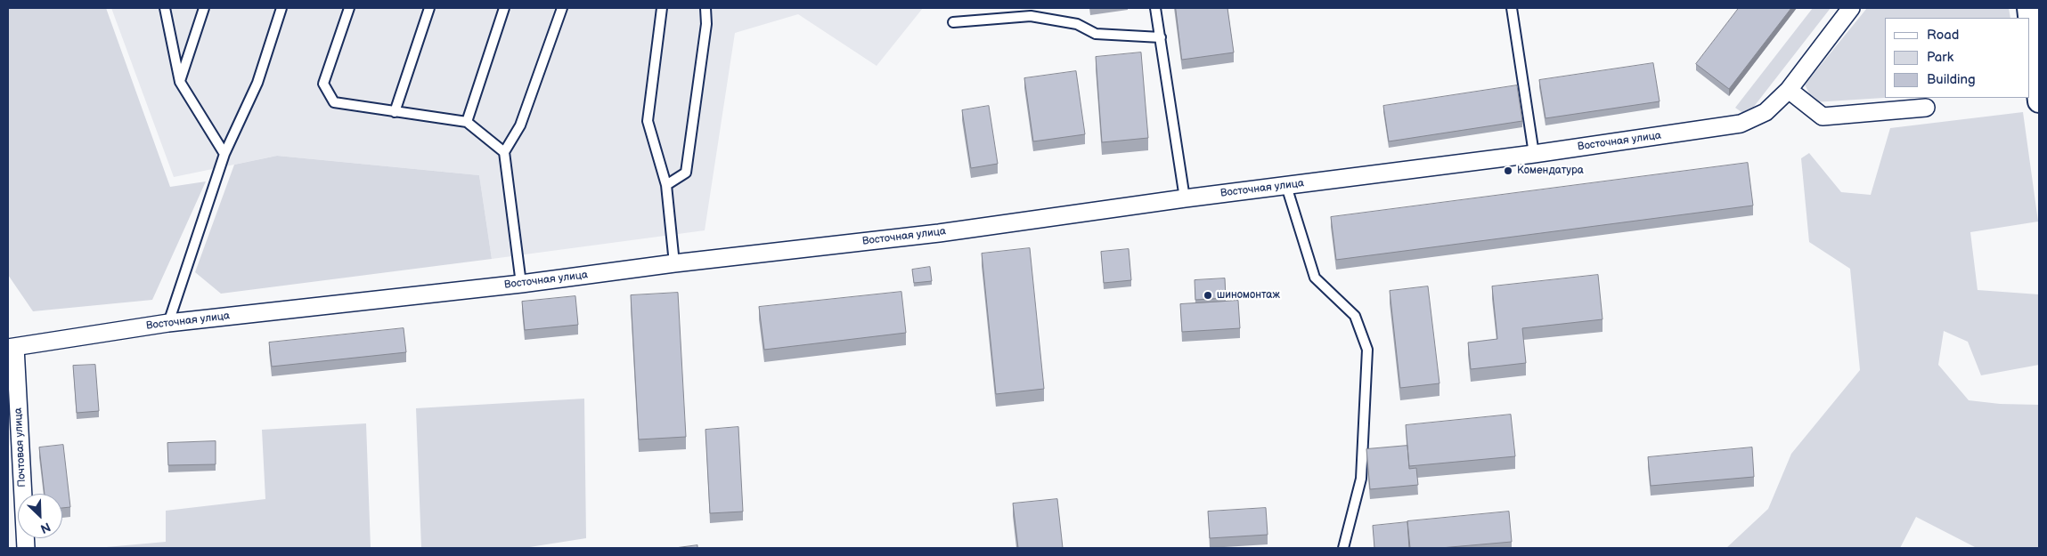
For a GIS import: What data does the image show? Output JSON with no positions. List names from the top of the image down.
{
  "streets": {
    "street": ["Восточная улица", "Почтовая улица"]
  },
  "crossings": [
    ["Восточная улица", "Почтовая улица"]
  ],
  "places": ["Комендатура", "шиномонтаж"],
  "legend": ["Road", "Park", "Building"],
  "north": "bottom right"
}
